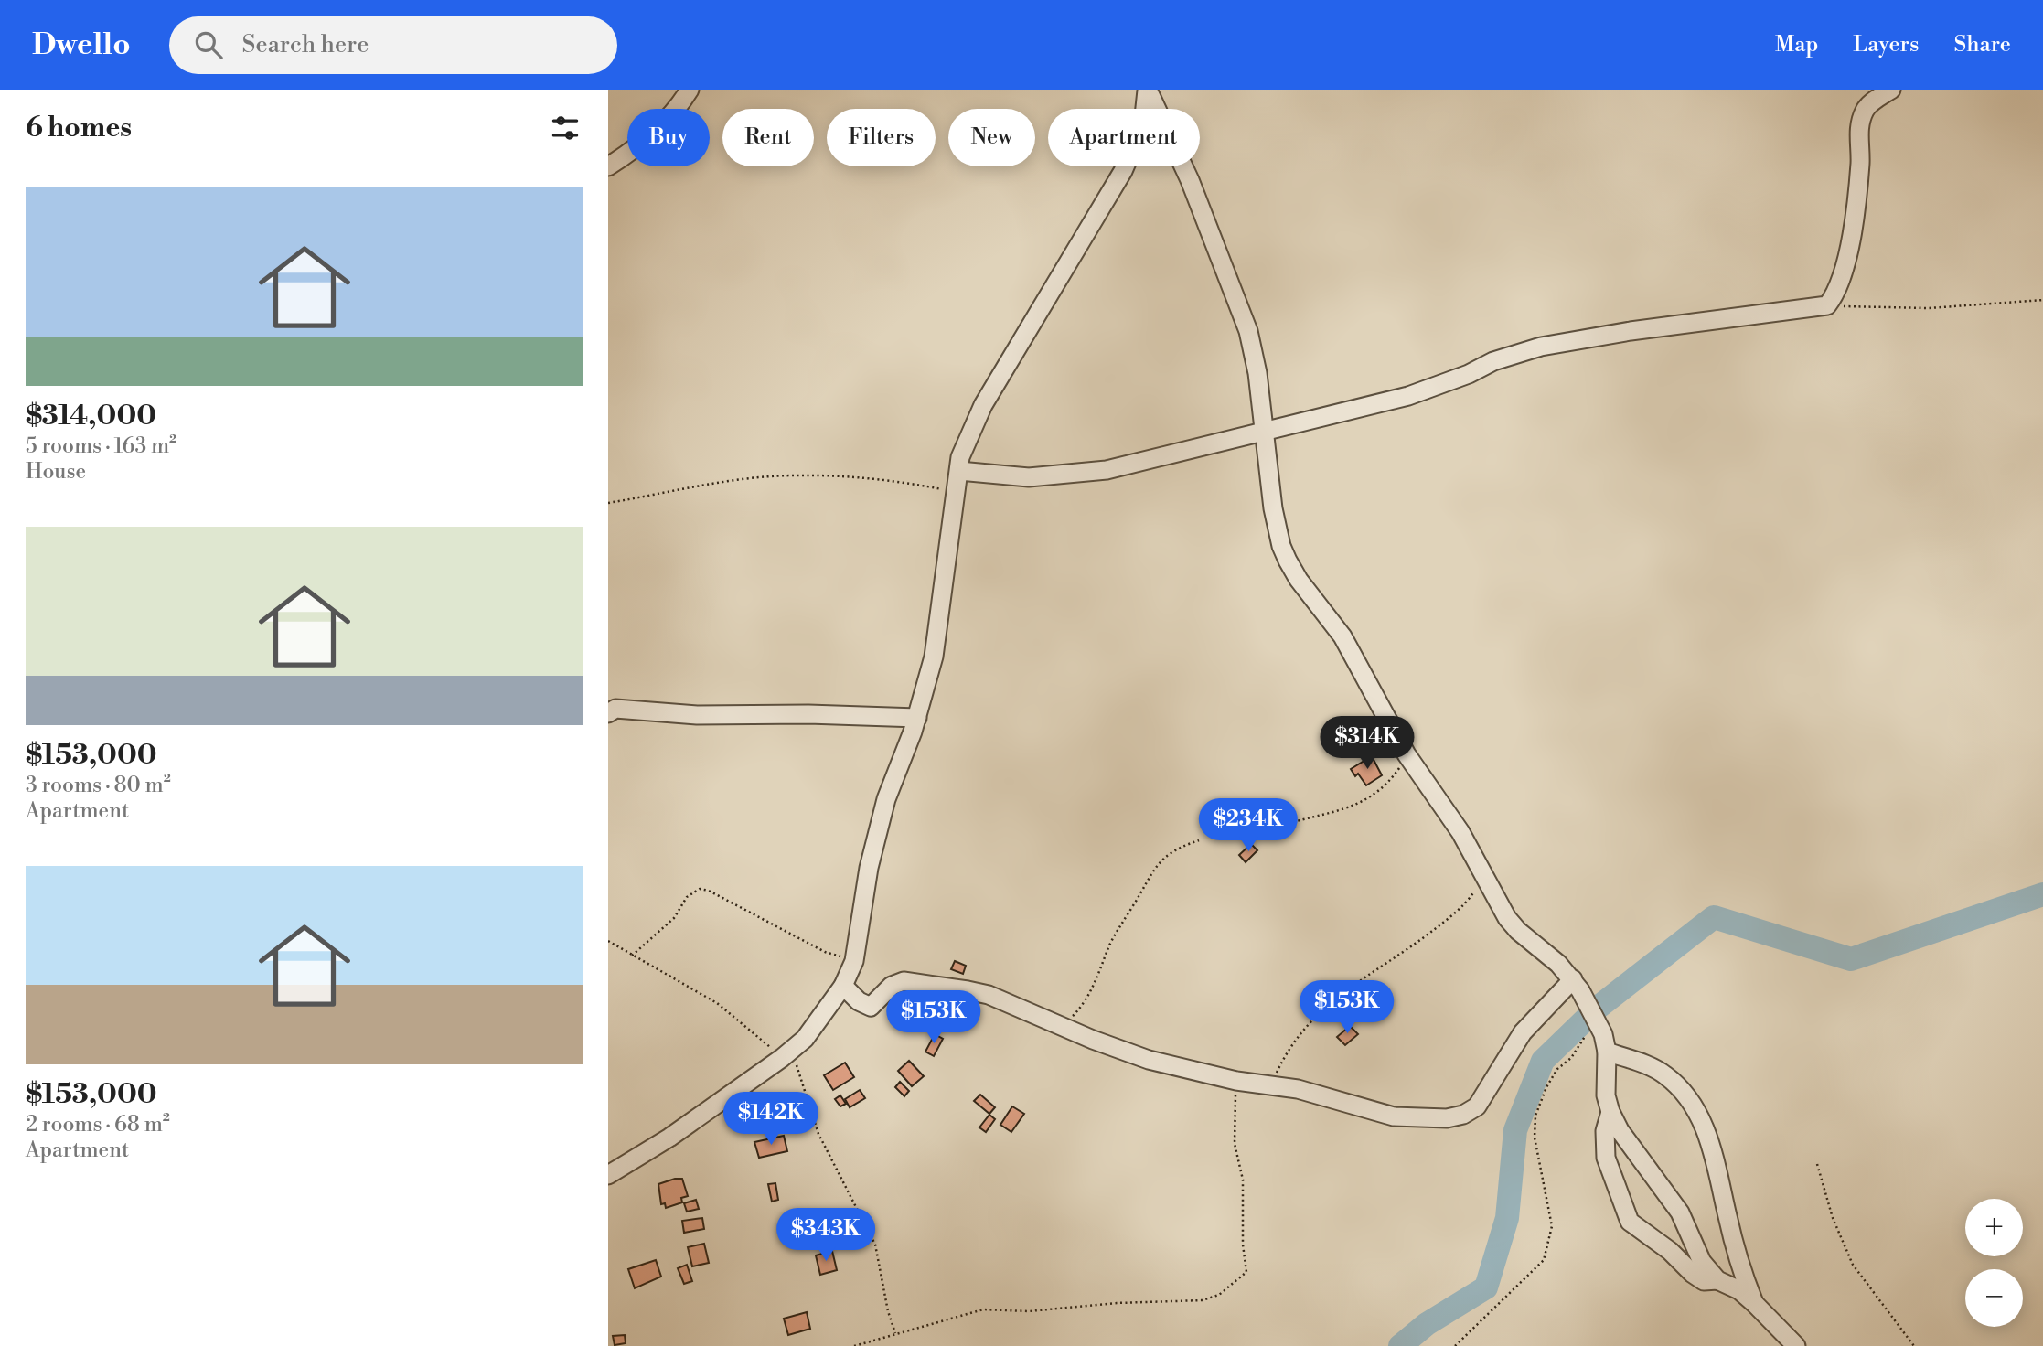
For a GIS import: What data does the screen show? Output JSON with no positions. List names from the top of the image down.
{
  "page": {
    "header": "Dwello",
    "search": "Search here",
    "nav": ["Map", "Layers", "Share"],
    "heading": "6 homes",
    "chip": [
      "Buy",
      "Rent",
      "Filters",
      "New",
      "Apartment"
    ],
    "list": [
      {
        "name": "$314,000",
        "note": "5 rooms · 163 m² · House"
      },
      {
        "name": "$153,000",
        "note": "3 rooms · 80 m² · Apartment"
      },
      {
        "name": "$153,000",
        "note": "2 rooms · 68 m² · Apartment"
      }
    ],
    "price": [
      "$314K",
      "$234K",
      "$153K",
      "$153K",
      "$142K",
      "$343K"
    ],
    "map_buttons": ["+", "−"]
  }
}
